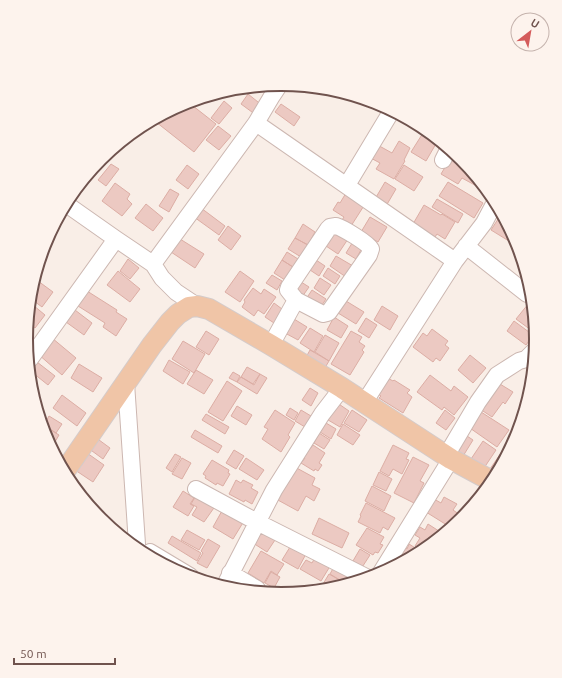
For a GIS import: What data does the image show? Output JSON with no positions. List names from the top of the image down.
{
  "scale_bar": "50 m",
  "north": "top right"
}
